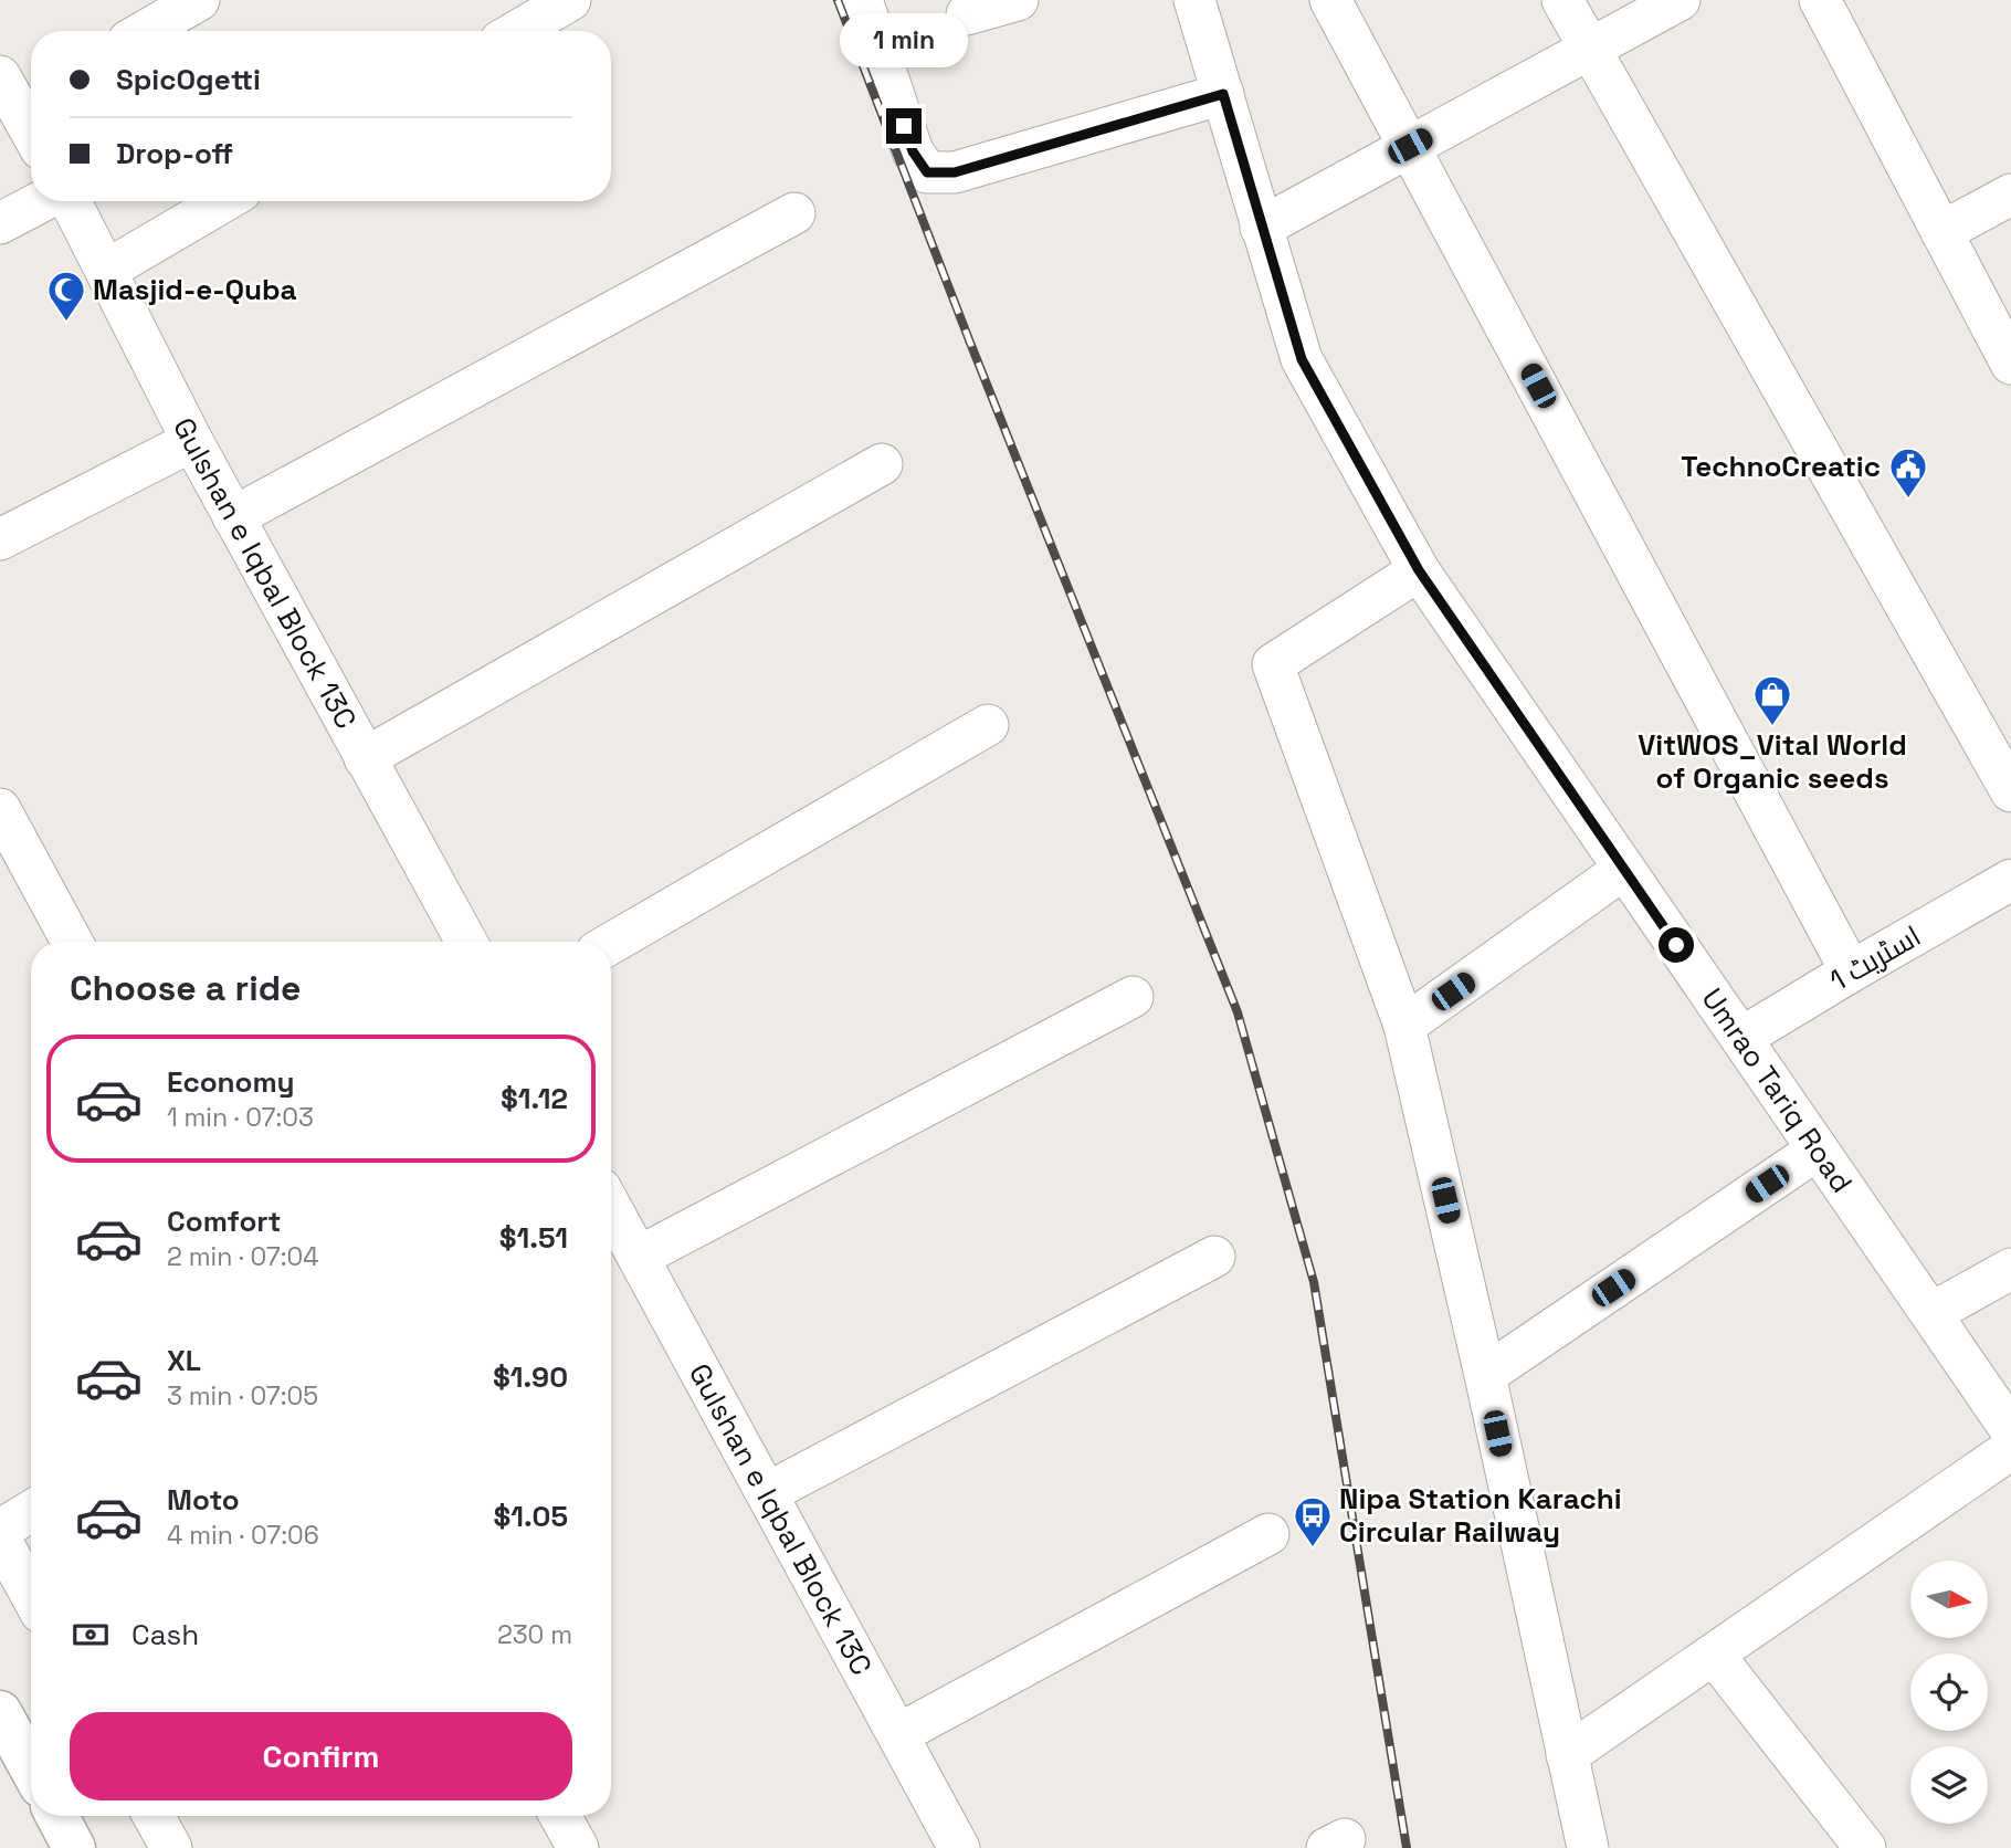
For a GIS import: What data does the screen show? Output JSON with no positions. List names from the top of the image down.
{
  "streets": {
    "street": ["Gulshan e Iqbal Block 13C", "اسٹریٹ 1", "Umrao Tariq Road"]
  },
  "crossings": [
    ["اسٹریٹ 1", "Umrao Tariq Road"]
  ],
  "places": {
    "mosque": ["Masjid-e-Quba"],
    "public building": ["TechnoCreatic"],
    "shop": ["VitWOS_Vital World of Organic seeds"],
    "bus stop": ["Nipa Station Karachi Circular Railway"]
  },
  "north": "right",
  "page": {
    "bubble": "1 min",
    "banner": ["SpicOgetti", "Drop-off"],
    "heading": "Choose a ride",
    "list": [
      {
        "name": "Economy",
        "note": "1 min · 07:03",
        "value": "$1.12"
      },
      {
        "name": "Comfort",
        "note": "2 min · 07:04",
        "value": "$1.51"
      },
      {
        "name": "XL",
        "note": "3 min · 07:05",
        "value": "$1.90"
      },
      {
        "name": "Moto",
        "note": "4 min · 07:06",
        "value": "$1.05"
      }
    ],
    "pay": ["Cash", "230 m"],
    "buttons": "Confirm"
  }
}
